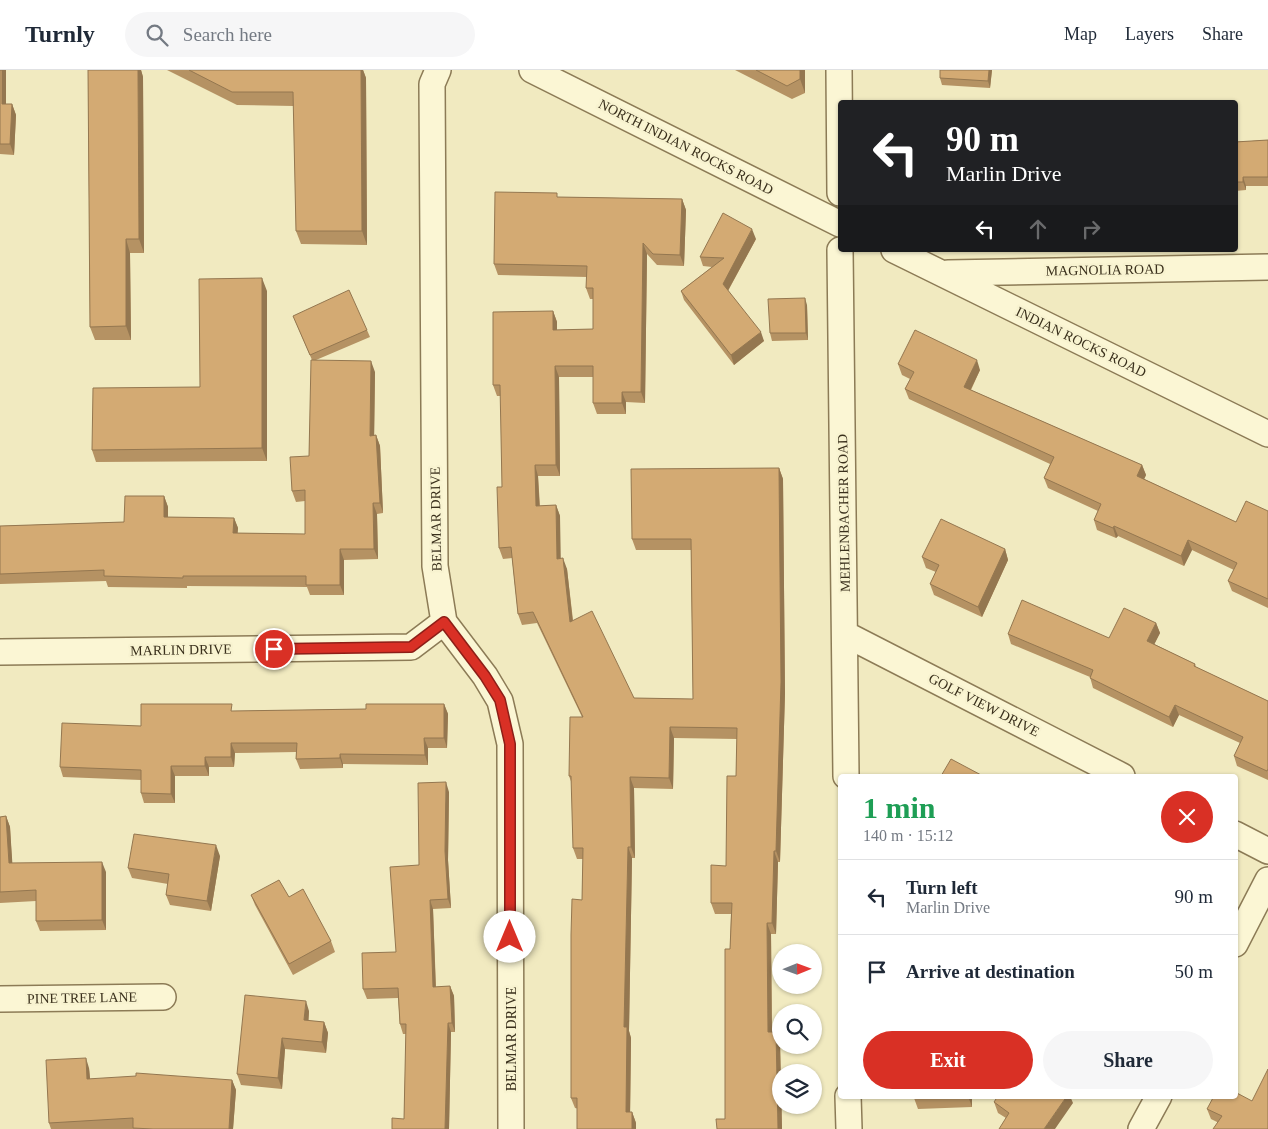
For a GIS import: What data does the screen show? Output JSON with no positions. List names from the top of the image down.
{
  "streets": {
    "street": [
      "NORTH INDIAN ROCKS ROAD",
      "MAGNOLIA ROAD",
      "INDIAN ROCKS ROAD",
      "MEHLENBACHER ROAD",
      "BELMAR DRIVE",
      "MARLIN DRIVE",
      "GOLF VIEW DRIVE",
      "PINE TREE LANE"
    ]
  },
  "crossings": [
    ["MAGNOLIA ROAD", "INDIAN ROCKS ROAD"],
    ["MEHLENBACHER ROAD", "GOLF VIEW DRIVE"],
    ["BELMAR DRIVE", "MARLIN DRIVE"]
  ],
  "north": "right",
  "page": {
    "header": "Turnly",
    "search": "Search here",
    "nav": ["Map", "Layers", "Share"],
    "turn": ["90 m", "Marlin Drive"],
    "heading": ["1 min", "140 m · 15:12"],
    "list": [
      {
        "name": "Turn left",
        "note": "Marlin Drive",
        "value": "90 m"
      },
      {
        "name": "Arrive at destination",
        "value": "50 m"
      }
    ],
    "buttons": ["Exit", "Share"]
  }
}
